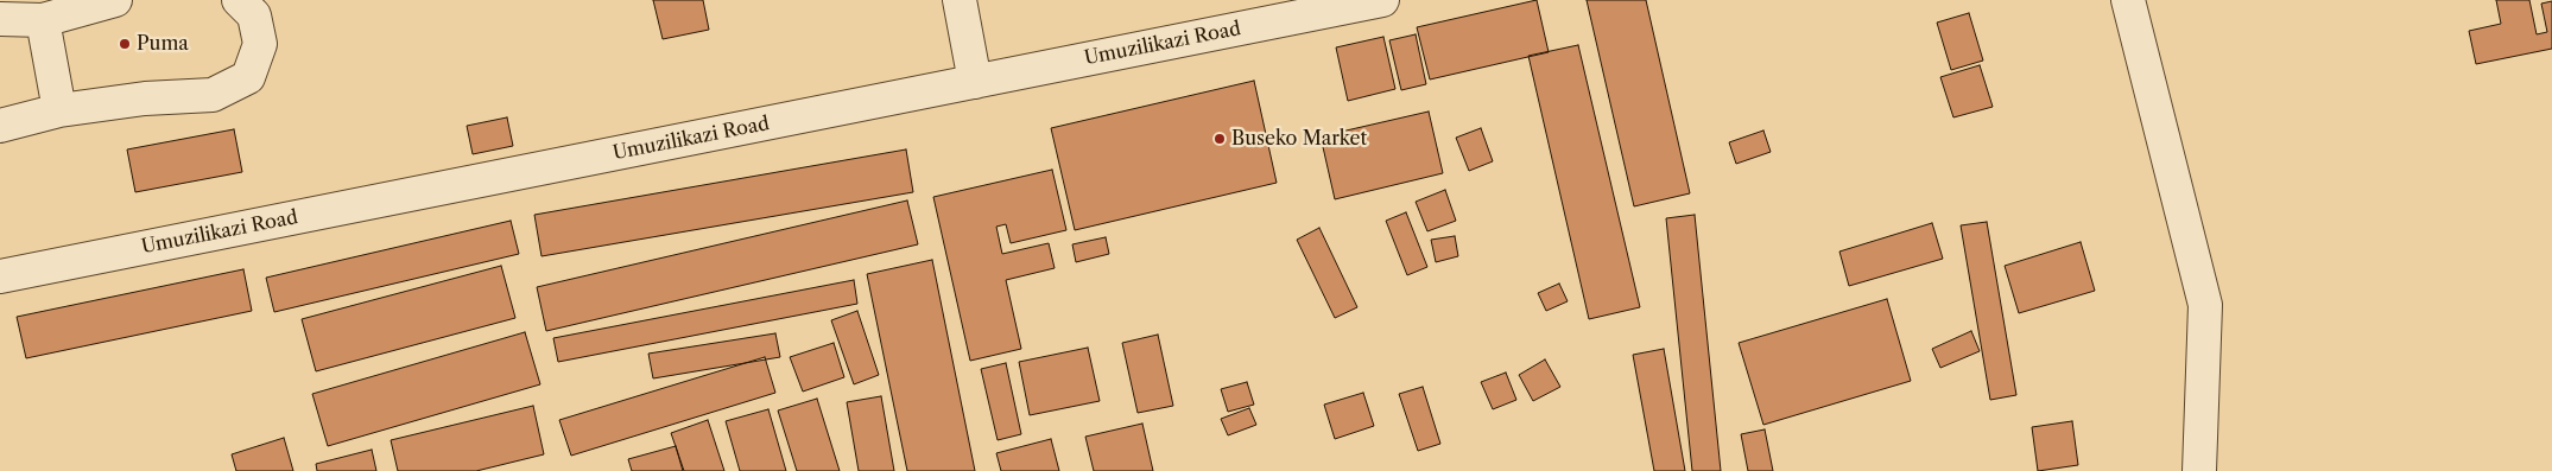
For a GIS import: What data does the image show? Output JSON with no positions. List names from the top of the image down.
{
  "streets": {
    "street": ["Umuzilikazi Road"]
  },
  "places": ["Puma", "Buseko Market"]
}
